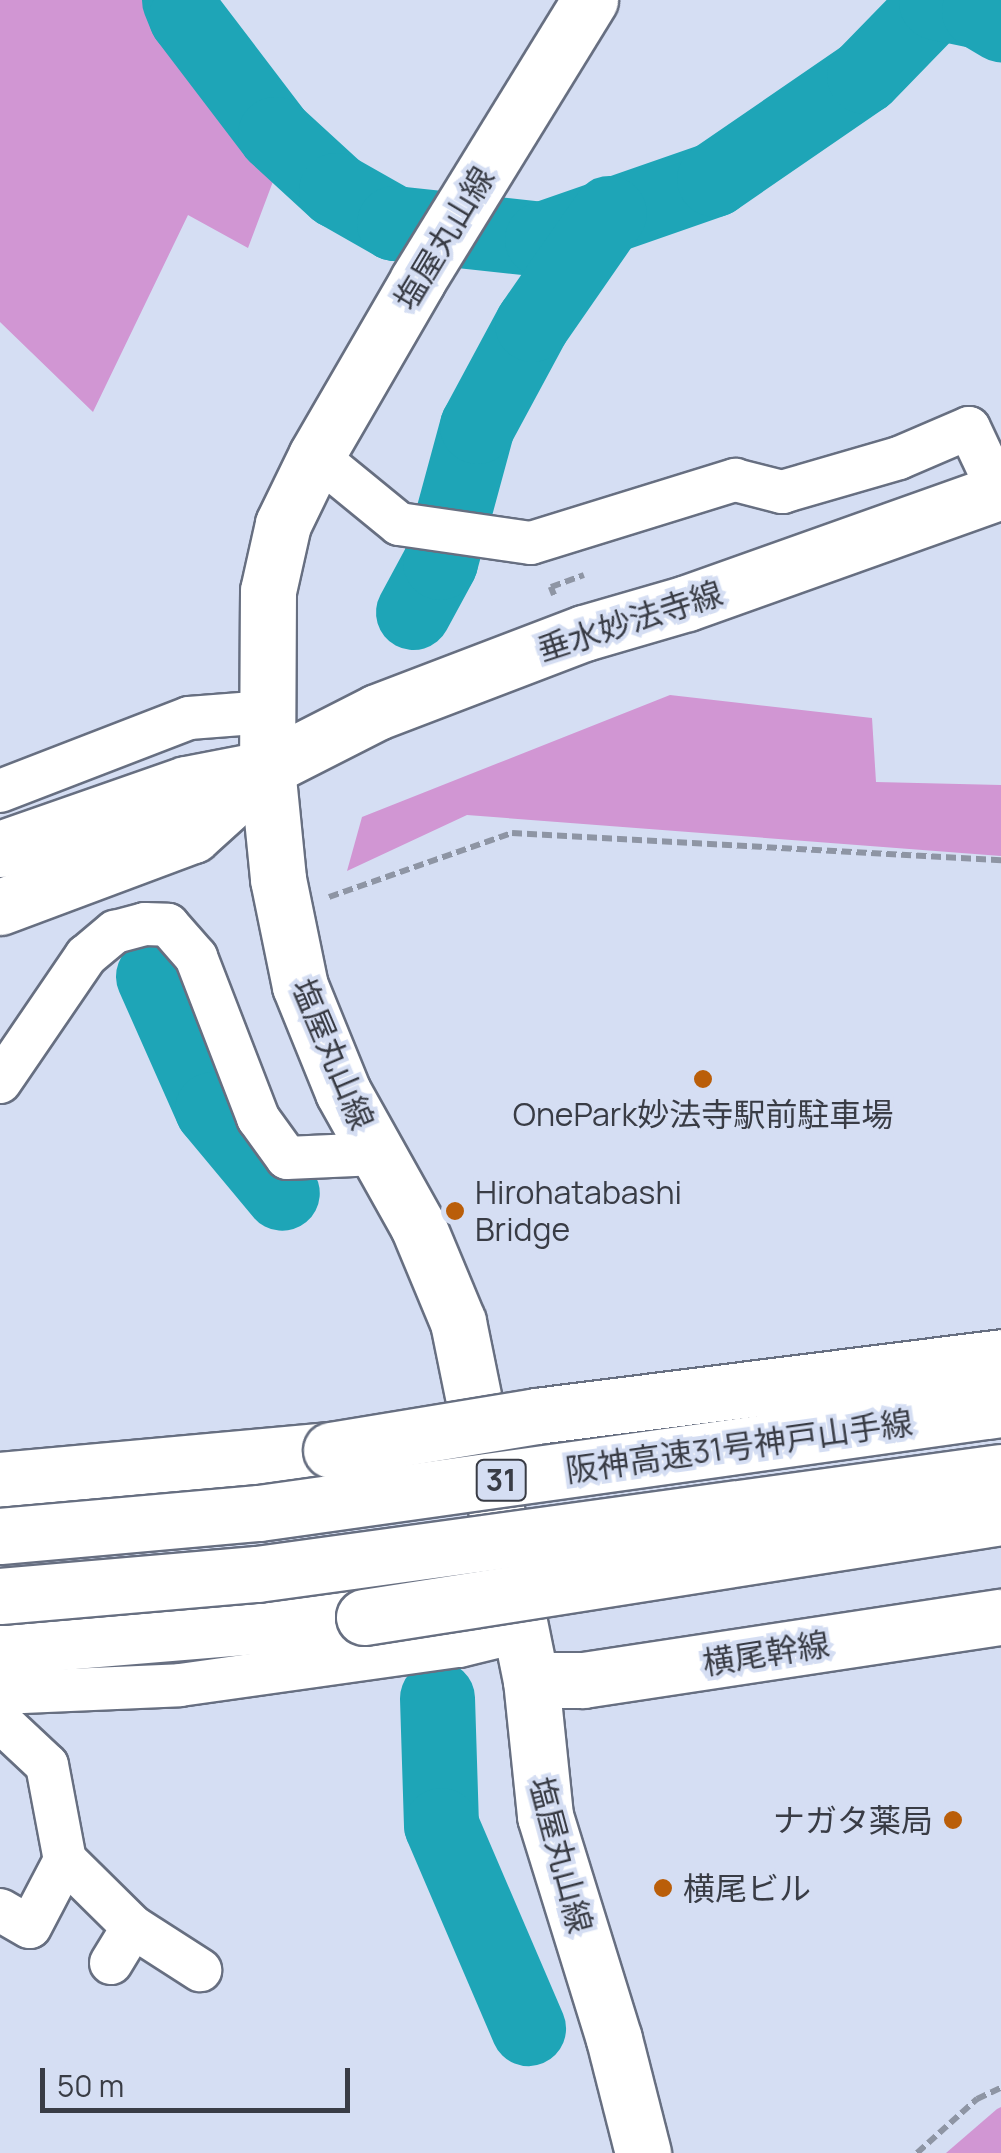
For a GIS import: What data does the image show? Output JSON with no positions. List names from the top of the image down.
{
  "streets": {
    "main road": [
      "塩屋丸山線",
      "垂水妙法寺線",
      "阪神高速31号神戸山手線",
      "31",
      "横尾幹線"
    ]
  },
  "crossings": [
    ["塩屋丸山線", "垂水妙法寺線"],
    ["塩屋丸山線", "横尾幹線"]
  ],
  "places": [
    "OnePark妙法寺駅前駐車場",
    "Hirohatabashi Bridge",
    "ナガタ薬局",
    "横尾ビル"
  ],
  "scale_bar": "50 m"
}
